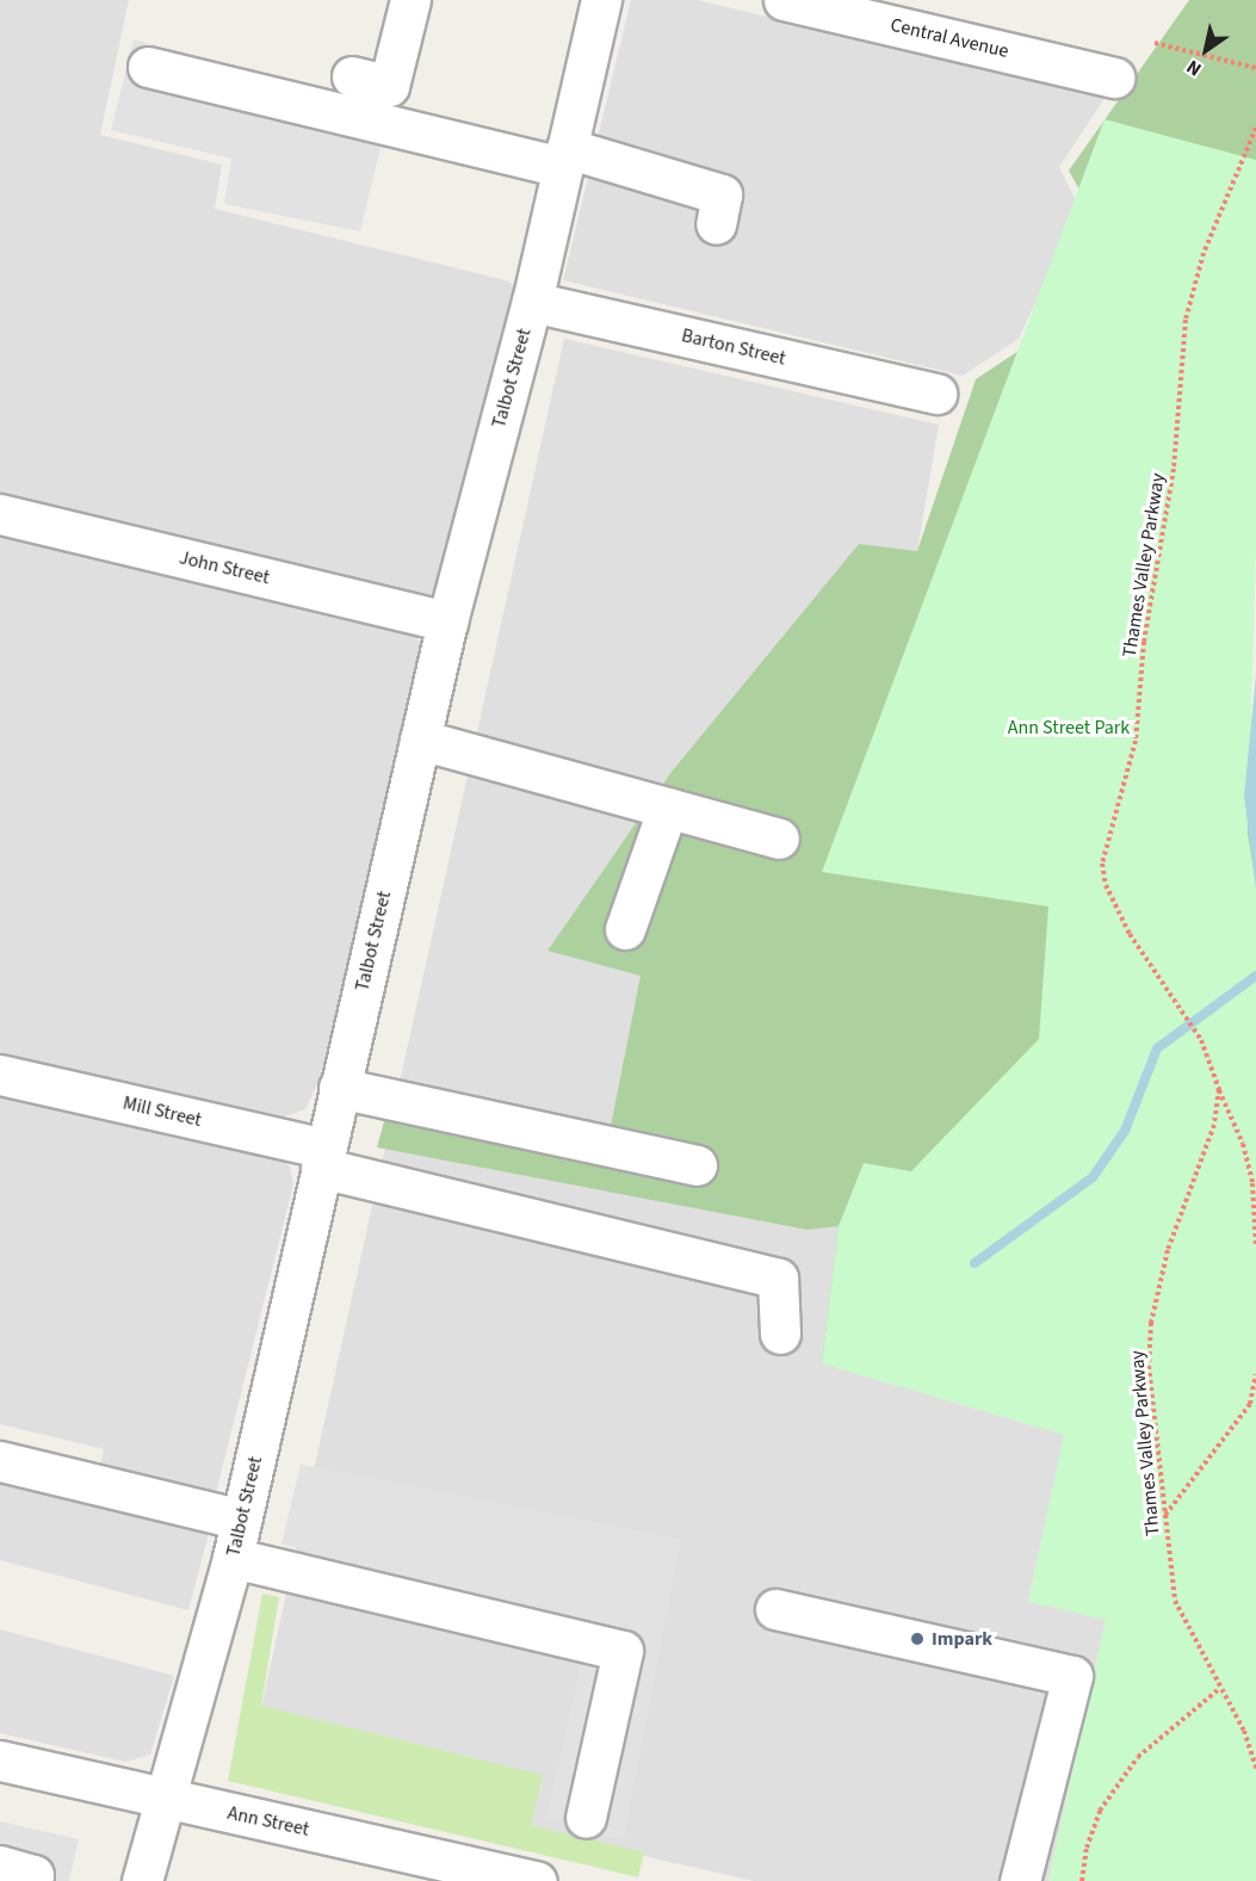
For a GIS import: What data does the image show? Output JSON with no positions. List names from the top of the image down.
{
  "streets": {
    "street": [
      "Central Avenue",
      "Barton Street",
      "Talbot Street",
      "John Street",
      "Mill Street",
      "Ann Street"
    ],
    "path": ["Thames Valley Parkway"]
  },
  "crossings": [
    ["Barton Street", "Talbot Street"],
    ["Talbot Street", "John Street"],
    ["Talbot Street", "Mill Street"],
    ["Talbot Street", "Ann Street"]
  ],
  "parks": ["Ann Street Park"],
  "places": ["Impark"],
  "north": "bottom left"
}
